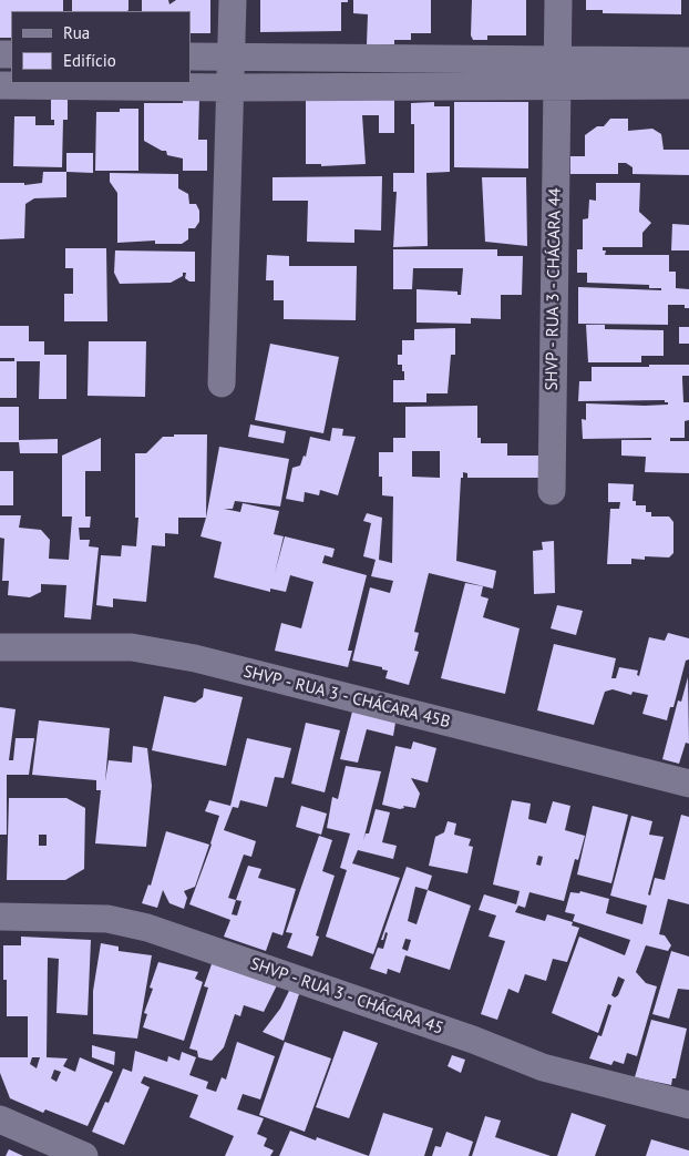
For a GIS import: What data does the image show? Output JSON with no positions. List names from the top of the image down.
{
  "streets": {
    "street": ["SHVP - RUA 3 - CHÁCARA 44", "SHVP - RUA 3 - CHÁCARA 45B", "SHVP - RUA 3 - CHÁCARA 45"]
  },
  "legend": ["Rua", "Edifício"]
}
